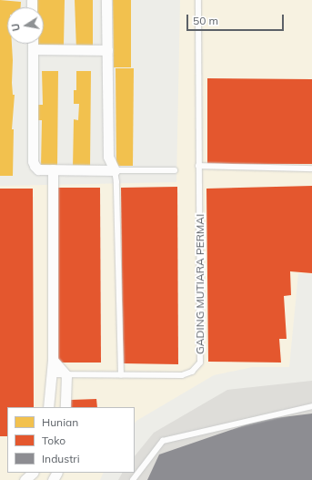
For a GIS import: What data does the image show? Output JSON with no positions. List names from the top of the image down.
{
  "streets": {
    "lane": ["GADING MUTIARA PERMAI"]
  },
  "legend": ["Hunian", "Toko", "Industri"],
  "scale_bar": "50 m",
  "north": "left"
}
